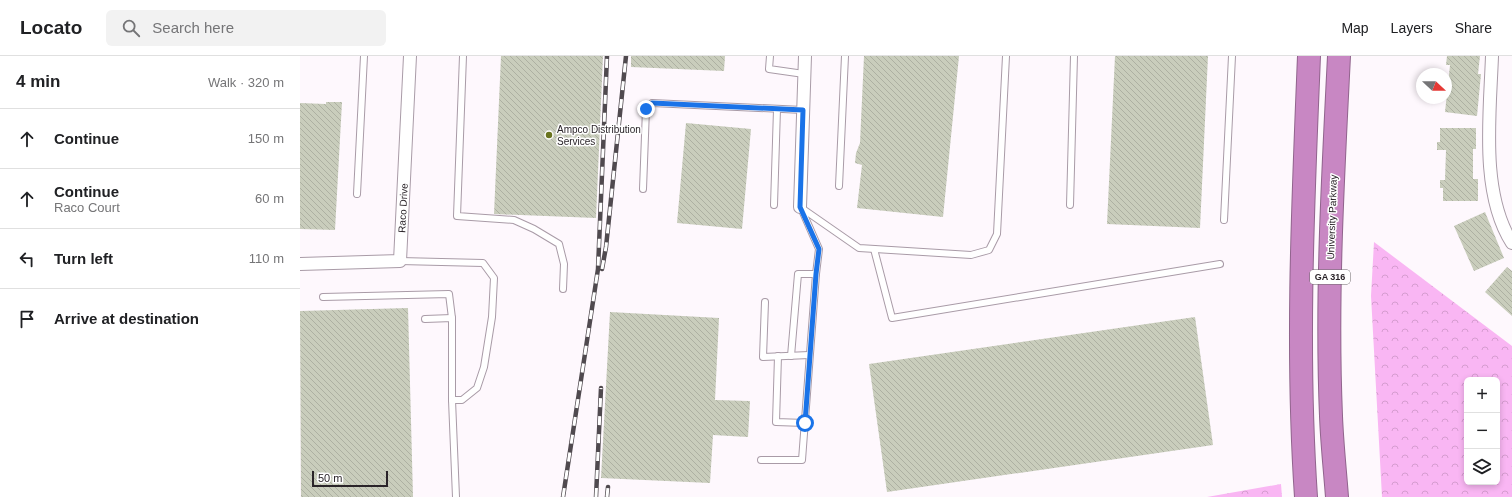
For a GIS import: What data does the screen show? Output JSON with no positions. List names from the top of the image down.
{
  "streets": {
    "highway": ["University Parkway", "GA 316"],
    "street": ["Raco Drive"]
  },
  "places": ["Ampco Distribution Services"],
  "scale_bar": "50 m",
  "north": "right",
  "page": {
    "header": "Locato",
    "search": "Search here",
    "nav": ["Map", "Layers", "Share"],
    "heading": ["4 min", "Walk · 320 m"],
    "list": [
      ["Continue", "150 m"],
      ["Continue", "Raco Court", "60 m"],
      ["Turn left", "110 m"],
      "Arrive at destination"
    ],
    "map_buttons": ["+", "−"],
    "scale": "50 m"
  }
}
